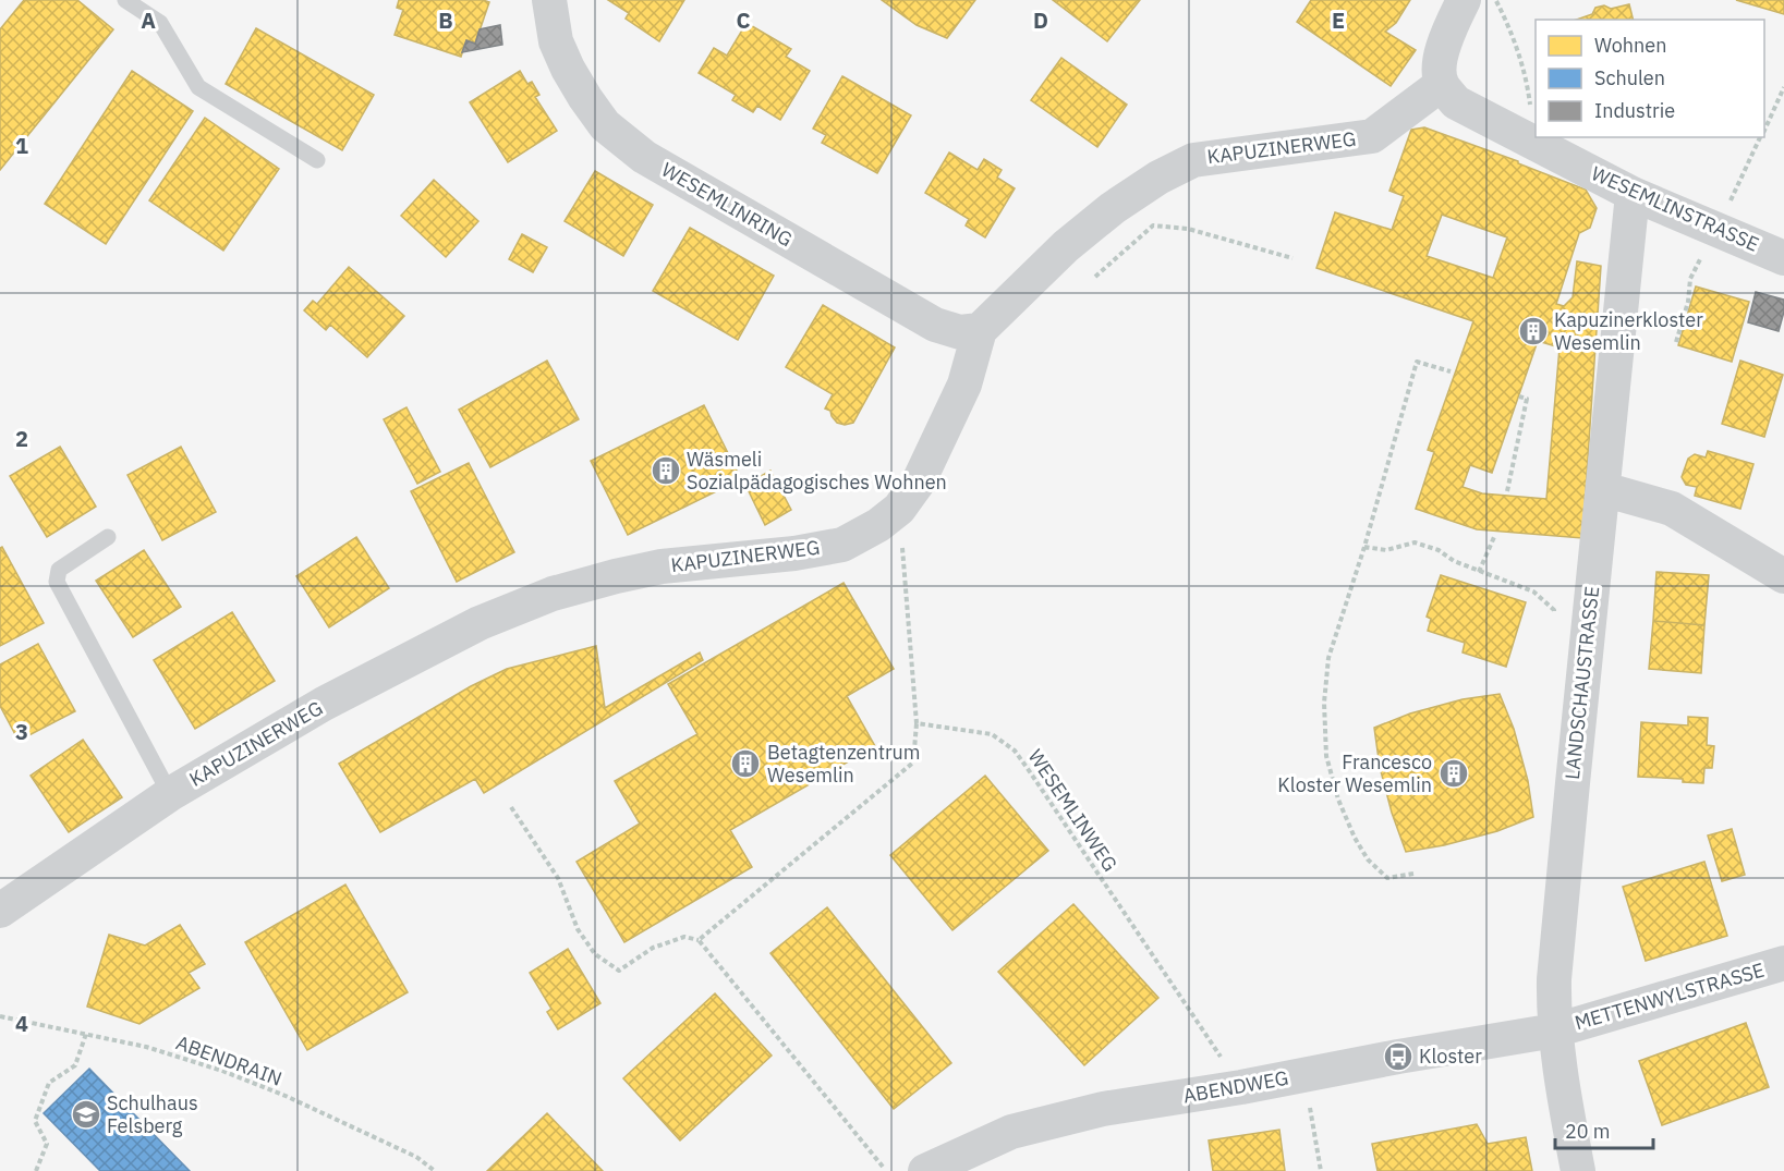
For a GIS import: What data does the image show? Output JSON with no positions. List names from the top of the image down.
{
  "streets": {
    "street": [
      "KAPUZINERWEG",
      "WESEMLINRING",
      "WESEMLINSTRASSE",
      "LANDSCHAUSTRASSE",
      "METTENWYLSTRASSE",
      "ABENDWEG"
    ],
    "path": ["WESEMLINWEG", "ABENDRAIN"]
  },
  "crossings": [
    ["KAPUZINERWEG", "WESEMLINRING"],
    ["KAPUZINERWEG", "WESEMLINSTRASSE"],
    ["WESEMLINSTRASSE", "LANDSCHAUSTRASSE"],
    ["LANDSCHAUSTRASSE", "METTENWYLSTRASSE"],
    ["LANDSCHAUSTRASSE", "ABENDWEG"],
    ["WESEMLINWEG", "ABENDWEG"],
    ["METTENWYLSTRASSE", "ABENDWEG"]
  ],
  "places": {
    "building": [
      "Kapuzinerkloster Wesemlin",
      "Wäsmeli Sozialpädagogisches Wohnen",
      "Betagtenzentrum Wesemlin",
      "Francesco Kloster Wesemlin"
    ],
    "bus stop": ["Kloster"],
    "school or university": ["Schulhaus Felsberg"]
  },
  "legend": ["Wohnen", "Schulen", "Industrie"],
  "scale_bar": "20 m",
  "grid": {
    "columns": [
      "A",
      "B",
      "C",
      "D",
      "E"
    ],
    "rows": [
      "1",
      "2",
      "3",
      "4"
    ]
  }
}
